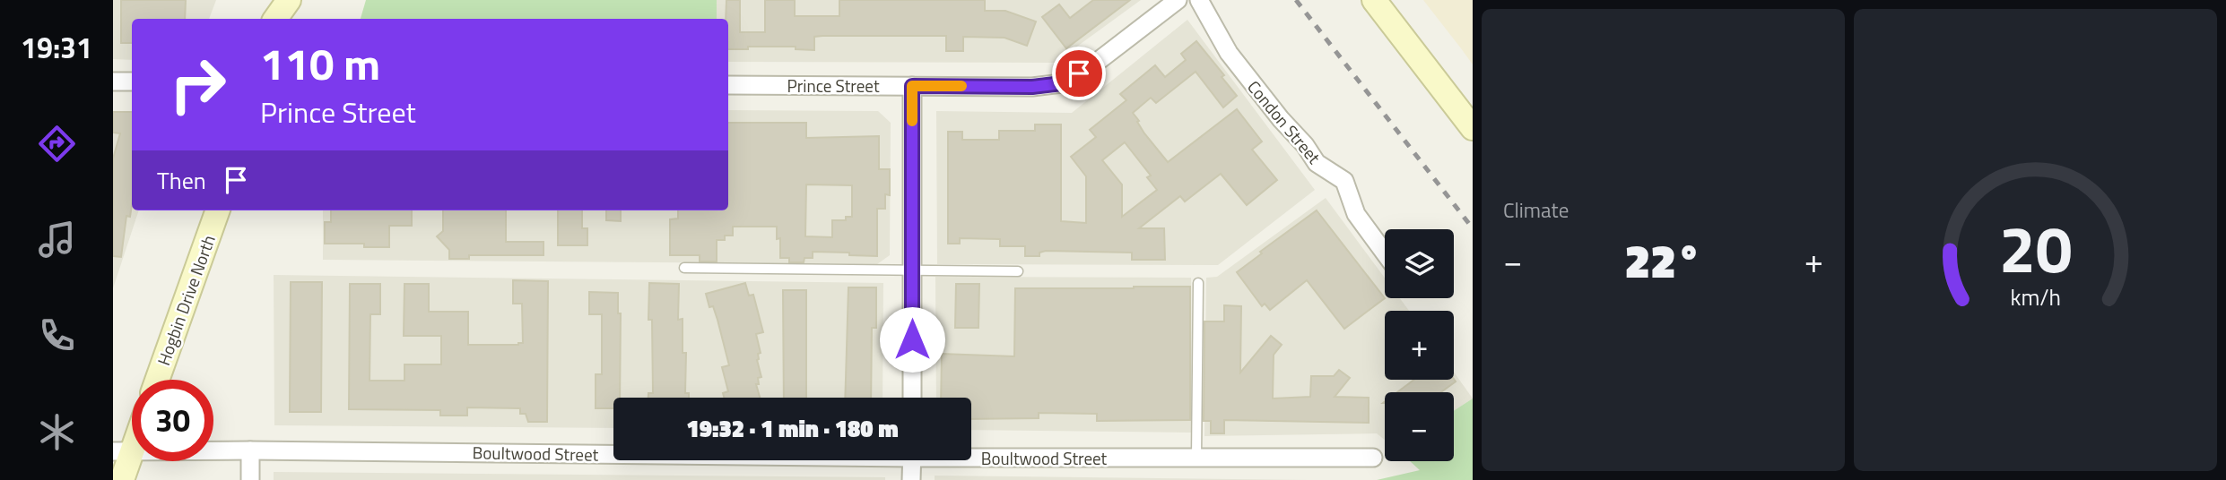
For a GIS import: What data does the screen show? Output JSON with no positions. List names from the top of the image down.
{
  "streets": {
    "main road": ["Hogbin Drive North"],
    "street": ["Prince Street", "Condon Street", "Boultwood Street"]
  },
  "page": {
    "tabs": "19:31",
    "tile": "Climate",
    "turn": ["110 m", "Prince Street"],
    "then": "Then",
    "map_buttons": ["+", "−"],
    "heat": ["−", "22°", "+"],
    "limit": "30",
    "trip": "19:32 · 1 min · 180 m",
    "gauge": ["20", "km/h"]
  }
}
